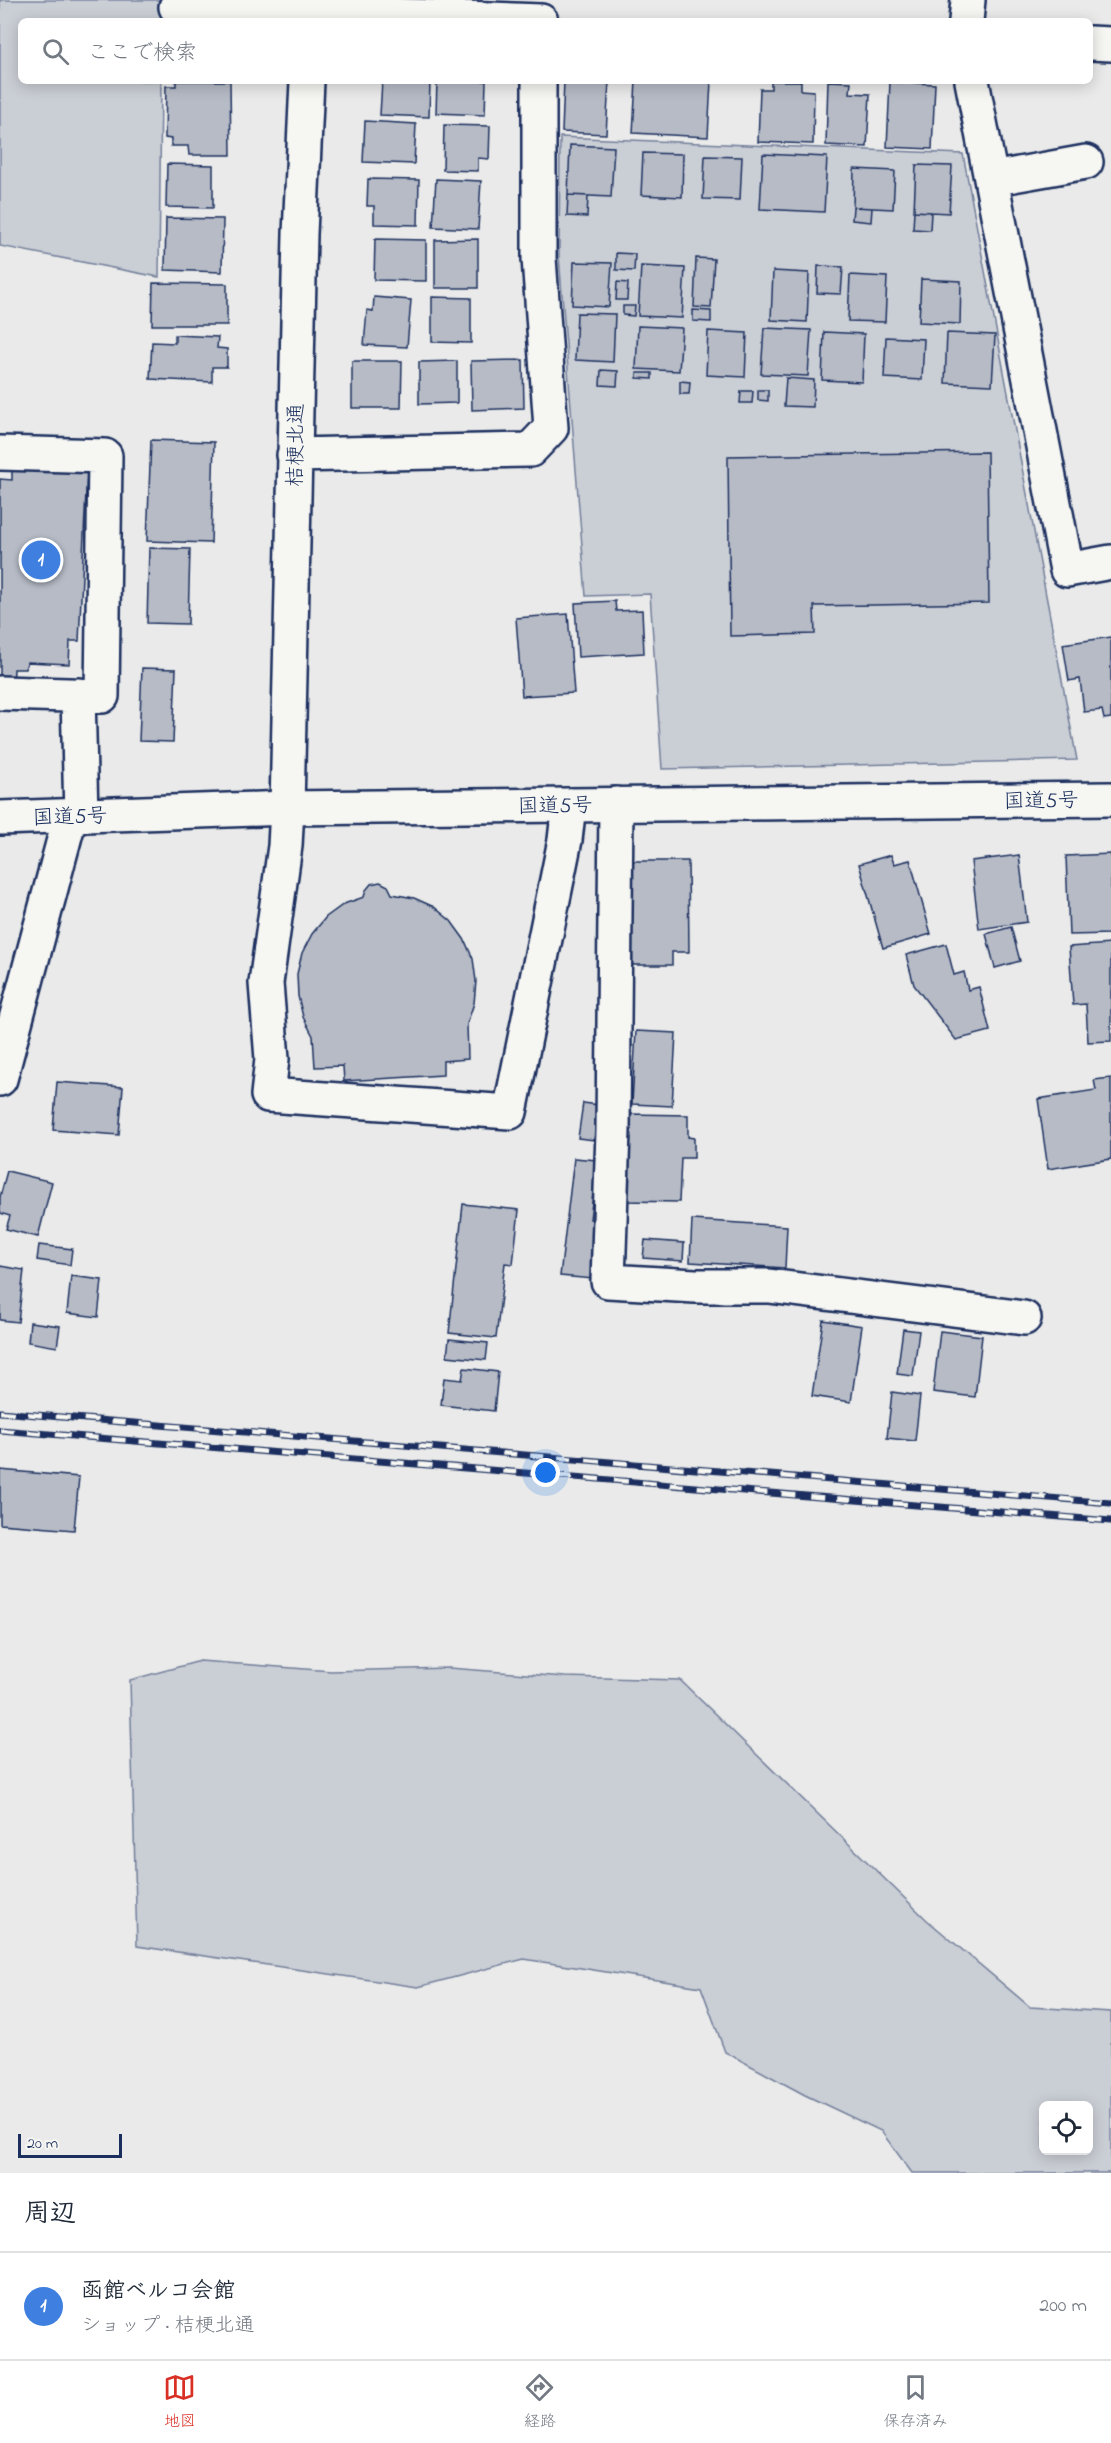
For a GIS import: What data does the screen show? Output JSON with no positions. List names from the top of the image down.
{
  "streets": {
    "main road": ["桔梗北通", "国道5号"]
  },
  "crossings": [
    ["桔梗北通", "国道5号"]
  ],
  "scale_bar": "20 m",
  "page": {
    "search": "ここで検索",
    "pins": "1",
    "scale": "20 m",
    "heading": "周辺",
    "list": [
      {
        "mark": "1",
        "name": "函館ベルコ会館",
        "note": "ショップ · 桔梗北通",
        "value": "200 m"
      }
    ],
    "nav": ["地図", "経路", "保存済み"]
  }
}
